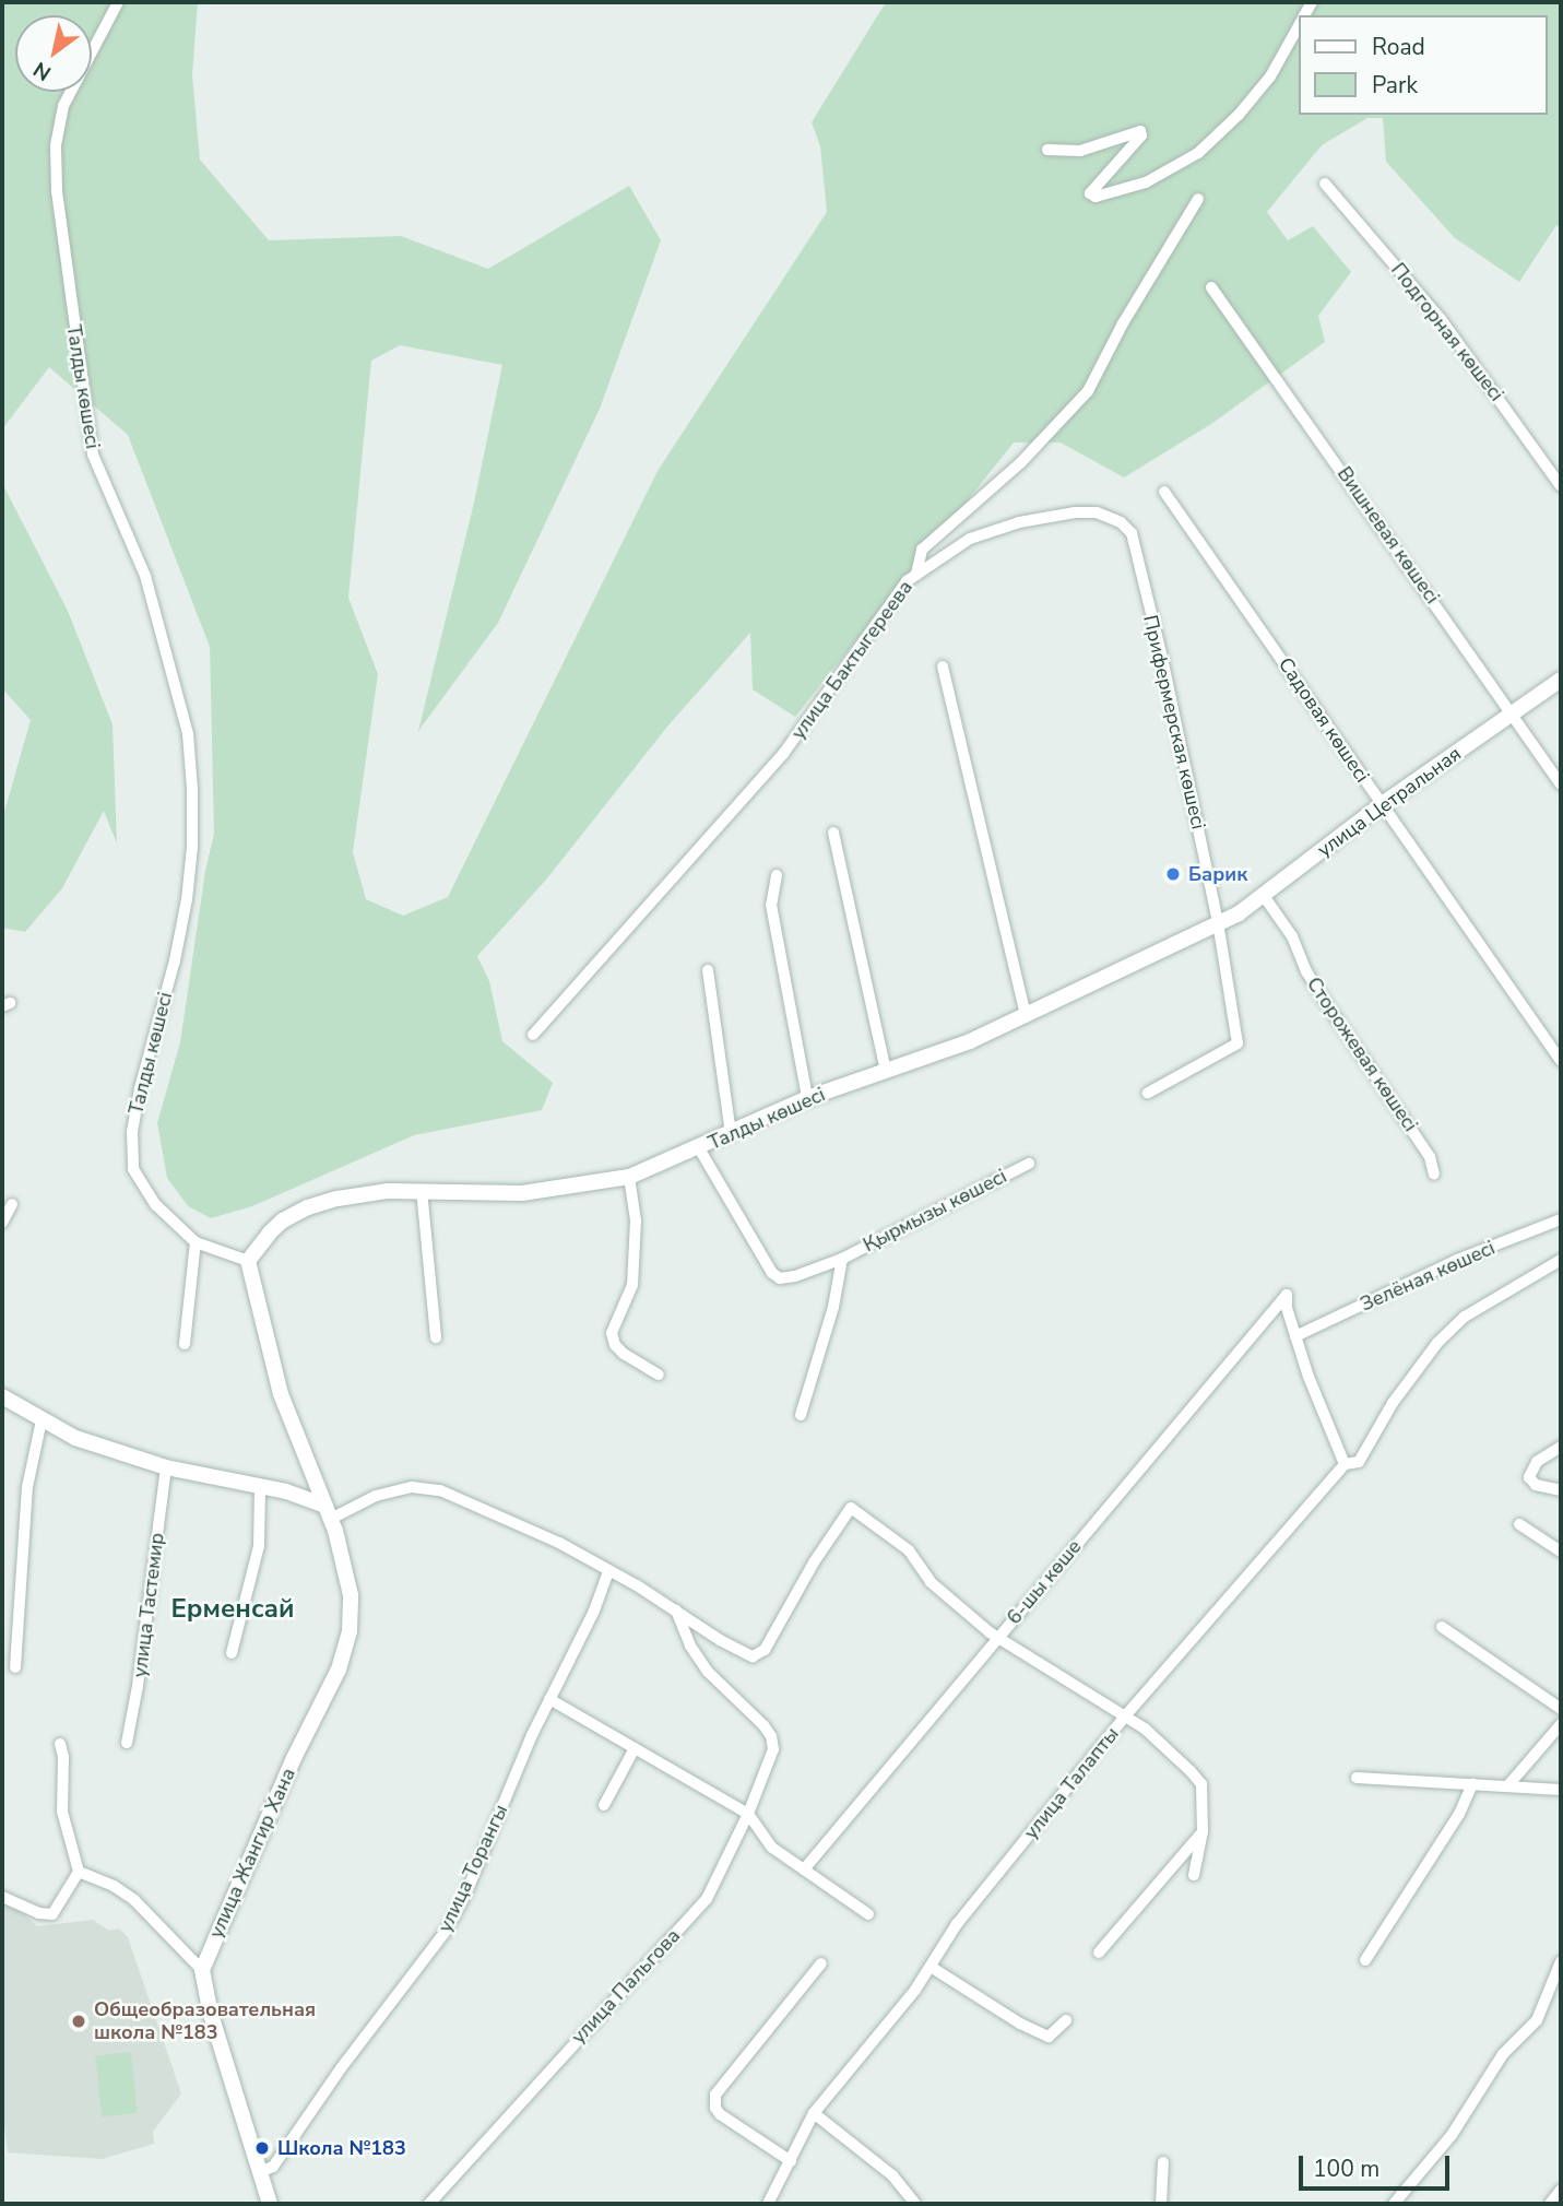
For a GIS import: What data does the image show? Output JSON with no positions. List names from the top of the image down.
{
  "streets": {
    "street": [
      "Подгорная көшесі",
      "Талды көшесі",
      "Вишневая көшесі",
      "улица Бактыгереева",
      "Садовая көшесі",
      "Прифермерская көшесі",
      "улица Цетральная",
      "Сторожевая көшесі",
      "Қырмызы көшесі",
      "Зелёная көшесі",
      "6-шы көше",
      "улица Тастемир",
      "улица Талапты",
      "улица Жангир Хана",
      "улица Торангы",
      "улица Пальгова"
    ]
  },
  "crossings": [
    ["Талды көшесі", "Прифермерская көшесі"],
    ["Талды көшесі", "улица Цетральная"],
    ["Талды көшесі", "Қырмызы көшесі"],
    ["Талды көшесі", "улица Жангир Хана"],
    ["Вишневая көшесі", "улица Цетральная"],
    ["улица Бактыгереева", "Прифермерская көшесі"],
    ["Садовая көшесі", "улица Цетральная"],
    ["Прифермерская көшесі", "улица Цетральная"],
    ["улица Цетральная", "Сторожевая көшесі"],
    ["Зелёная көшесі", "6-шы көше"]
  ],
  "districts": ["Ерменсай"],
  "places": ["Барик", "Общеобразовательная школа №183", "Школа №183"],
  "legend": ["Road", "Park"],
  "scale_bar": "100 m",
  "north": "bottom left"
}
